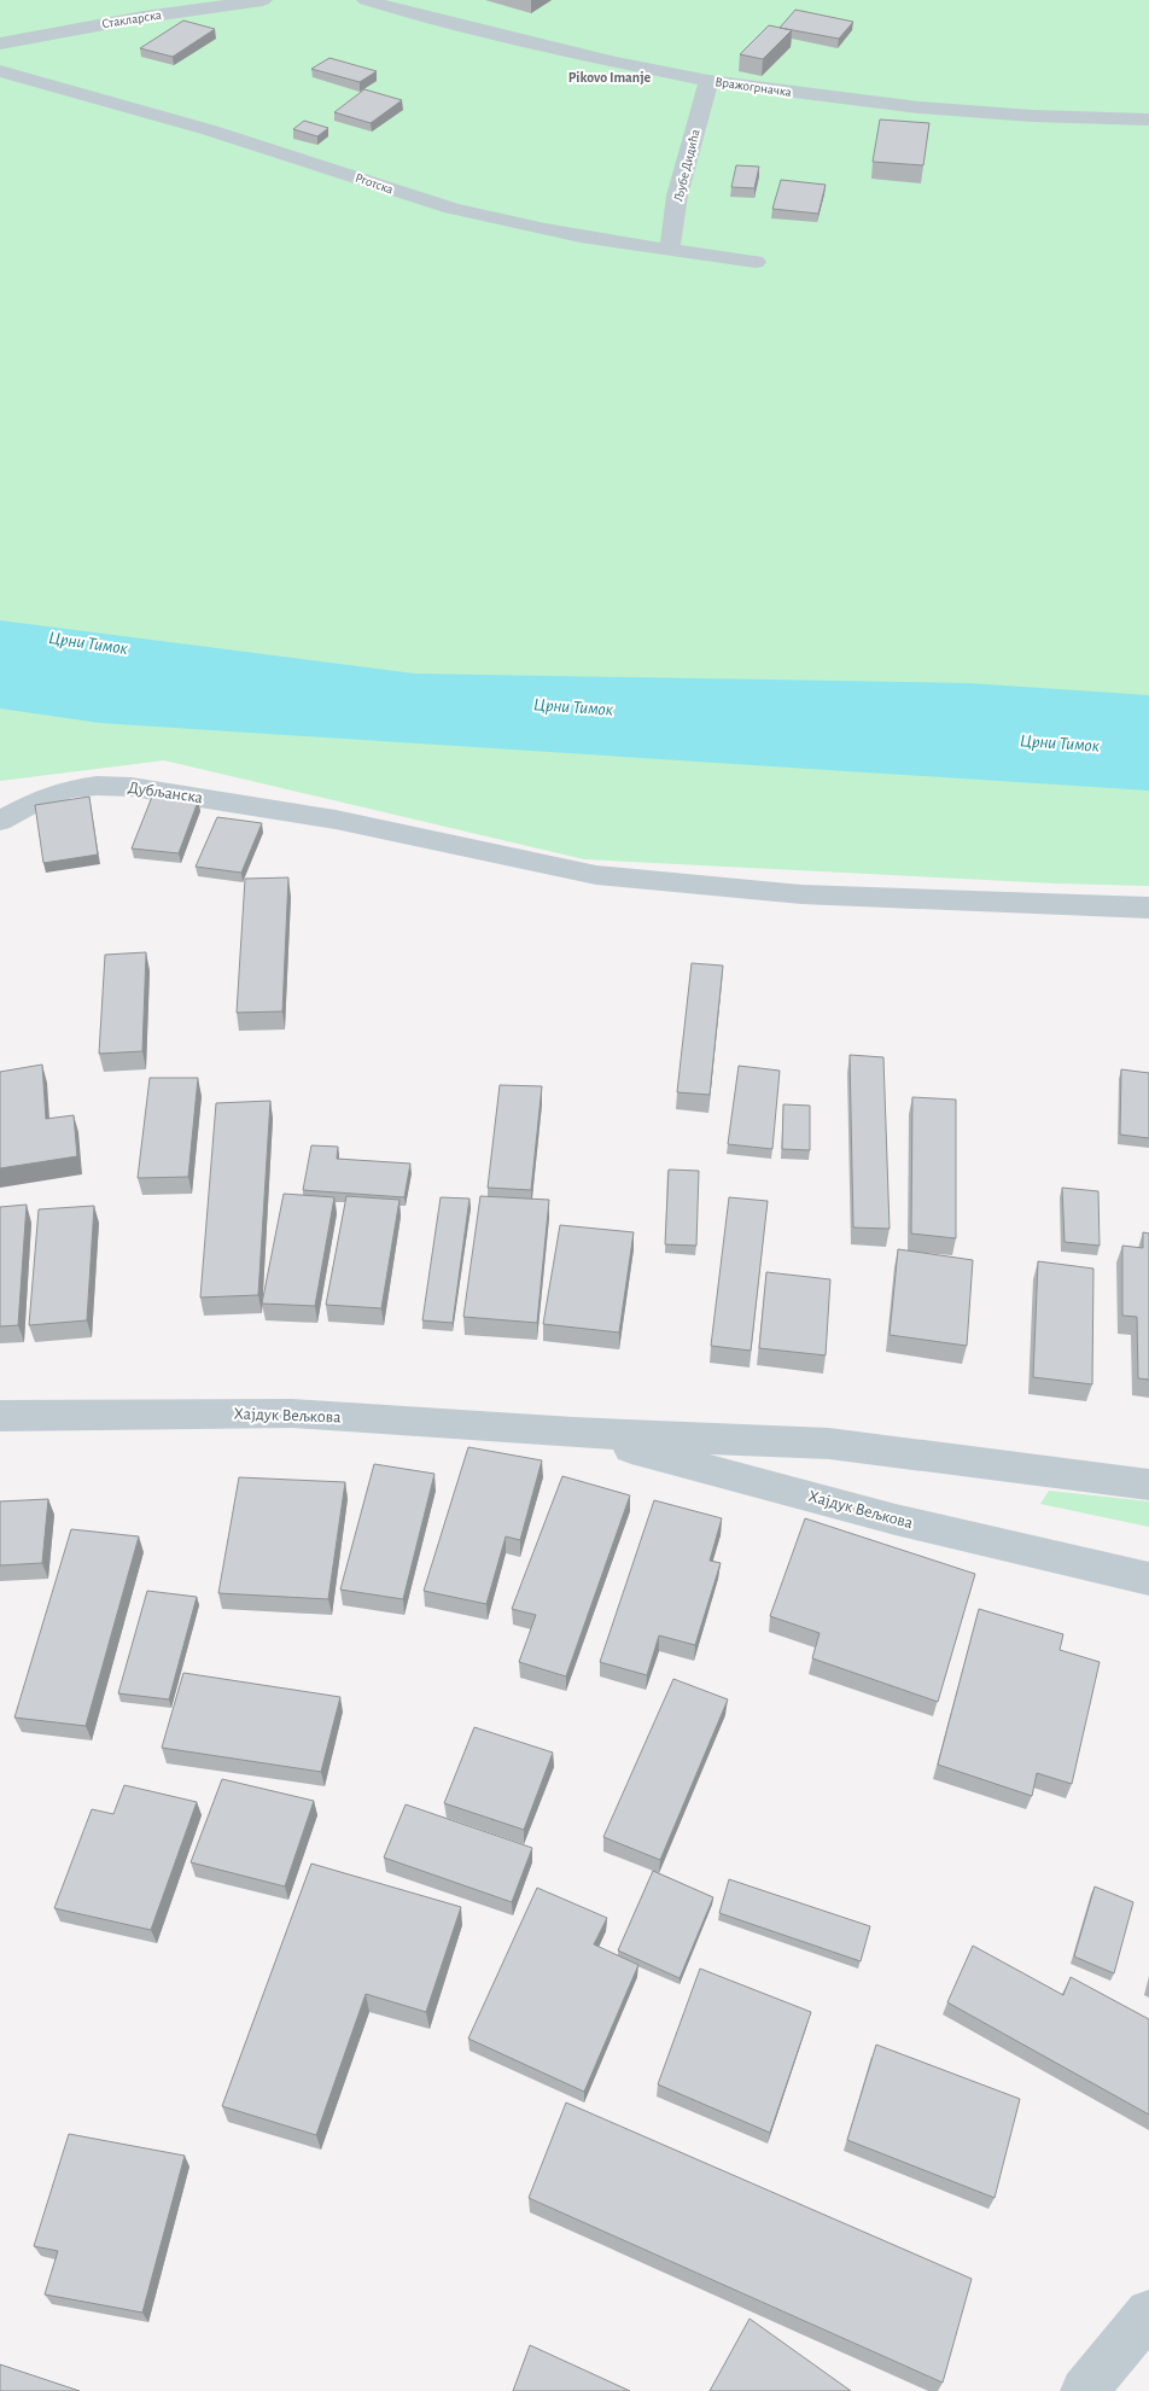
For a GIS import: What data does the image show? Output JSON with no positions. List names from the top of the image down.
{
  "streets": {
    "street": [
      "Стакларска",
      "Вражогрначка",
      "Љубе Дидића",
      "Рготска",
      "Дубљанска",
      "Хајдук Вељкова"
    ]
  },
  "crossings": [
    ["Вражогрначка", "Љубе Дидића"],
    ["Љубе Дидића", "Рготска"]
  ],
  "districts": ["Pikovo Imanje"],
  "water": ["Црни Тимок"]
}
